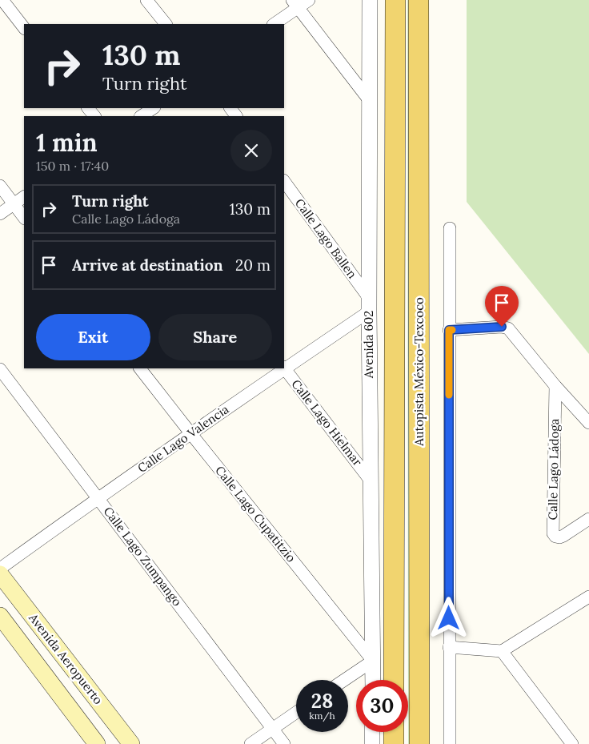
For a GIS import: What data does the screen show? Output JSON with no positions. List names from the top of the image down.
{
  "streets": {
    "main road": ["Autopista México-Texcoco", "Avenida Aeropuerto"],
    "street": [
      "Calle Lago Ballen",
      "Avenida 602",
      "Calle Lago Hielmar",
      "Calle Lago Valencia",
      "Calle Lago Ládoga",
      "Calle Lago Cupatitzio",
      "Calle Lago Zumpango"
    ]
  },
  "crossings": [
    ["Calle Lago Ballen", "Avenida 602"],
    ["Calle Lago Ballen", "Calle Lago Valencia"],
    ["Avenida 602", "Calle Lago Hielmar"],
    ["Avenida 602", "Calle Lago Valencia"],
    ["Avenida 602", "Calle Lago Cupatitzio"],
    ["Calle Lago Hielmar", "Calle Lago Valencia"],
    ["Calle Lago Valencia", "Calle Lago Cupatitzio"],
    ["Calle Lago Valencia", "Calle Lago Zumpango"]
  ],
  "page": {
    "turn": ["130 m", "Turn right"],
    "heading": ["1 min", "150 m · 17:40"],
    "list": [
      {
        "name": "Turn right",
        "note": "Calle Lago Ládoga",
        "value": "130 m"
      },
      {
        "name": "Arrive at destination",
        "value": "20 m"
      }
    ],
    "buttons": ["Exit", "Share"],
    "speed": "28 km/h",
    "limit": "30"
  }
}
